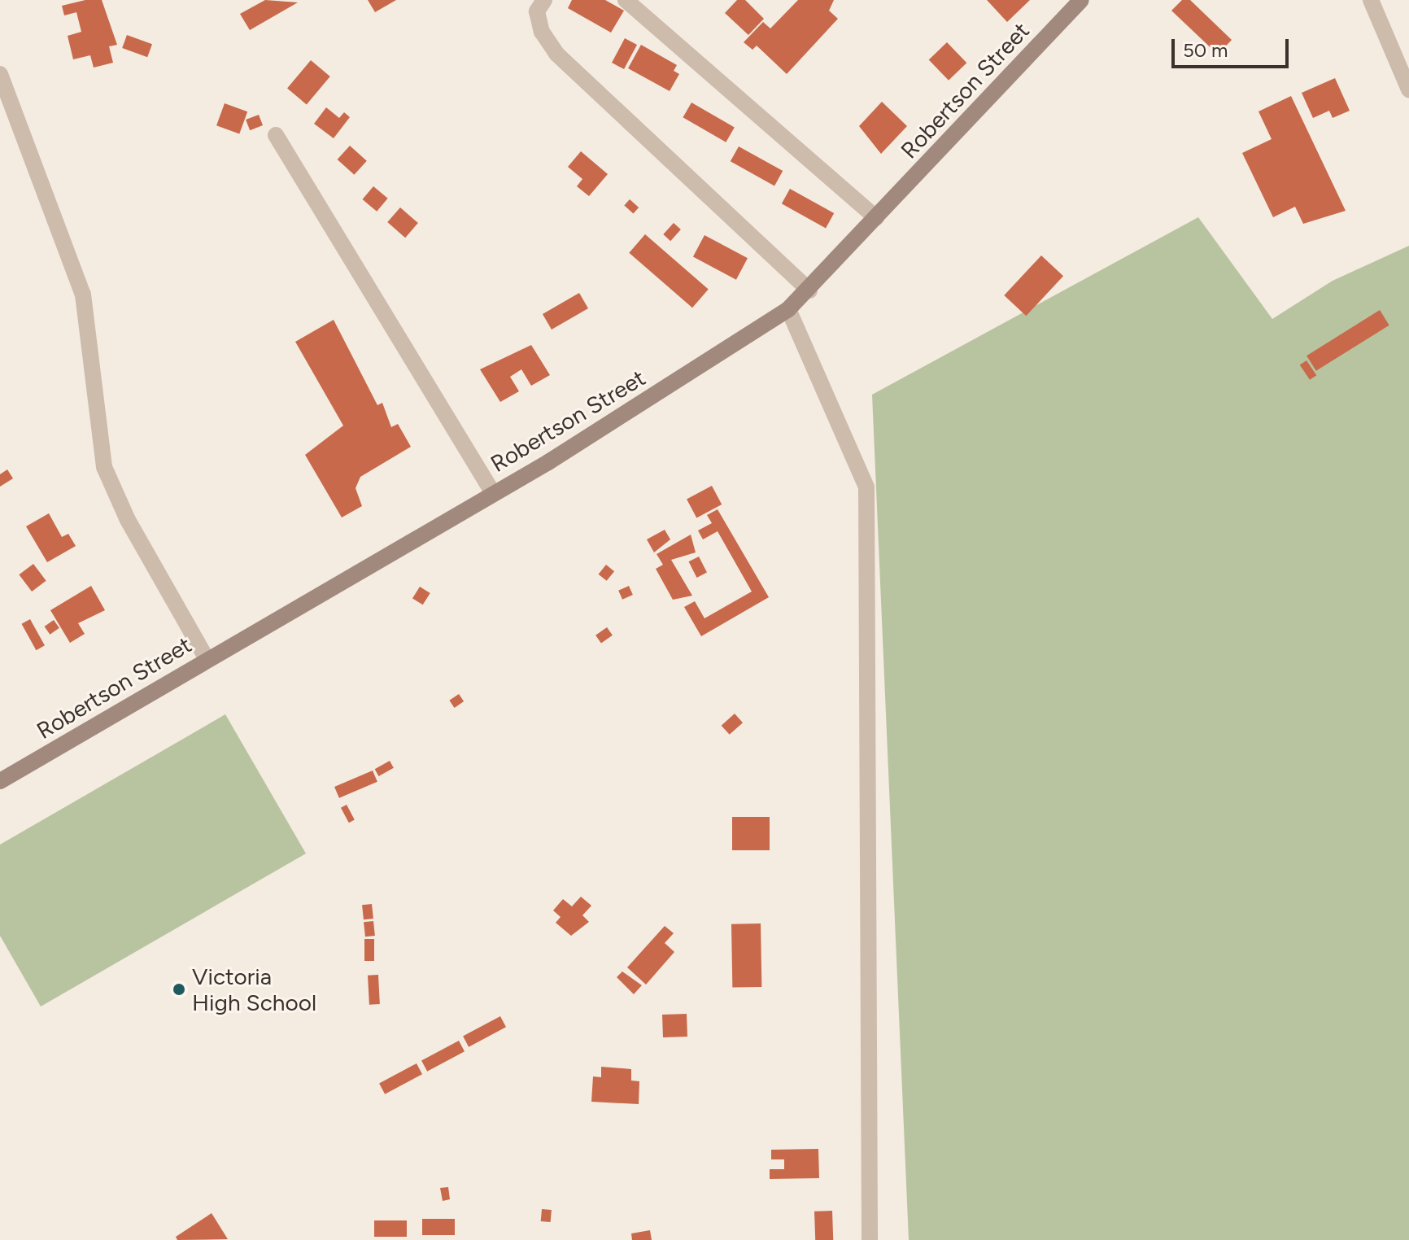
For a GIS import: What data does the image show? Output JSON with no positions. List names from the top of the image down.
{
  "streets": {
    "street": ["Robertson Street"]
  },
  "places": ["Victoria High School"],
  "scale_bar": "50 m"
}
